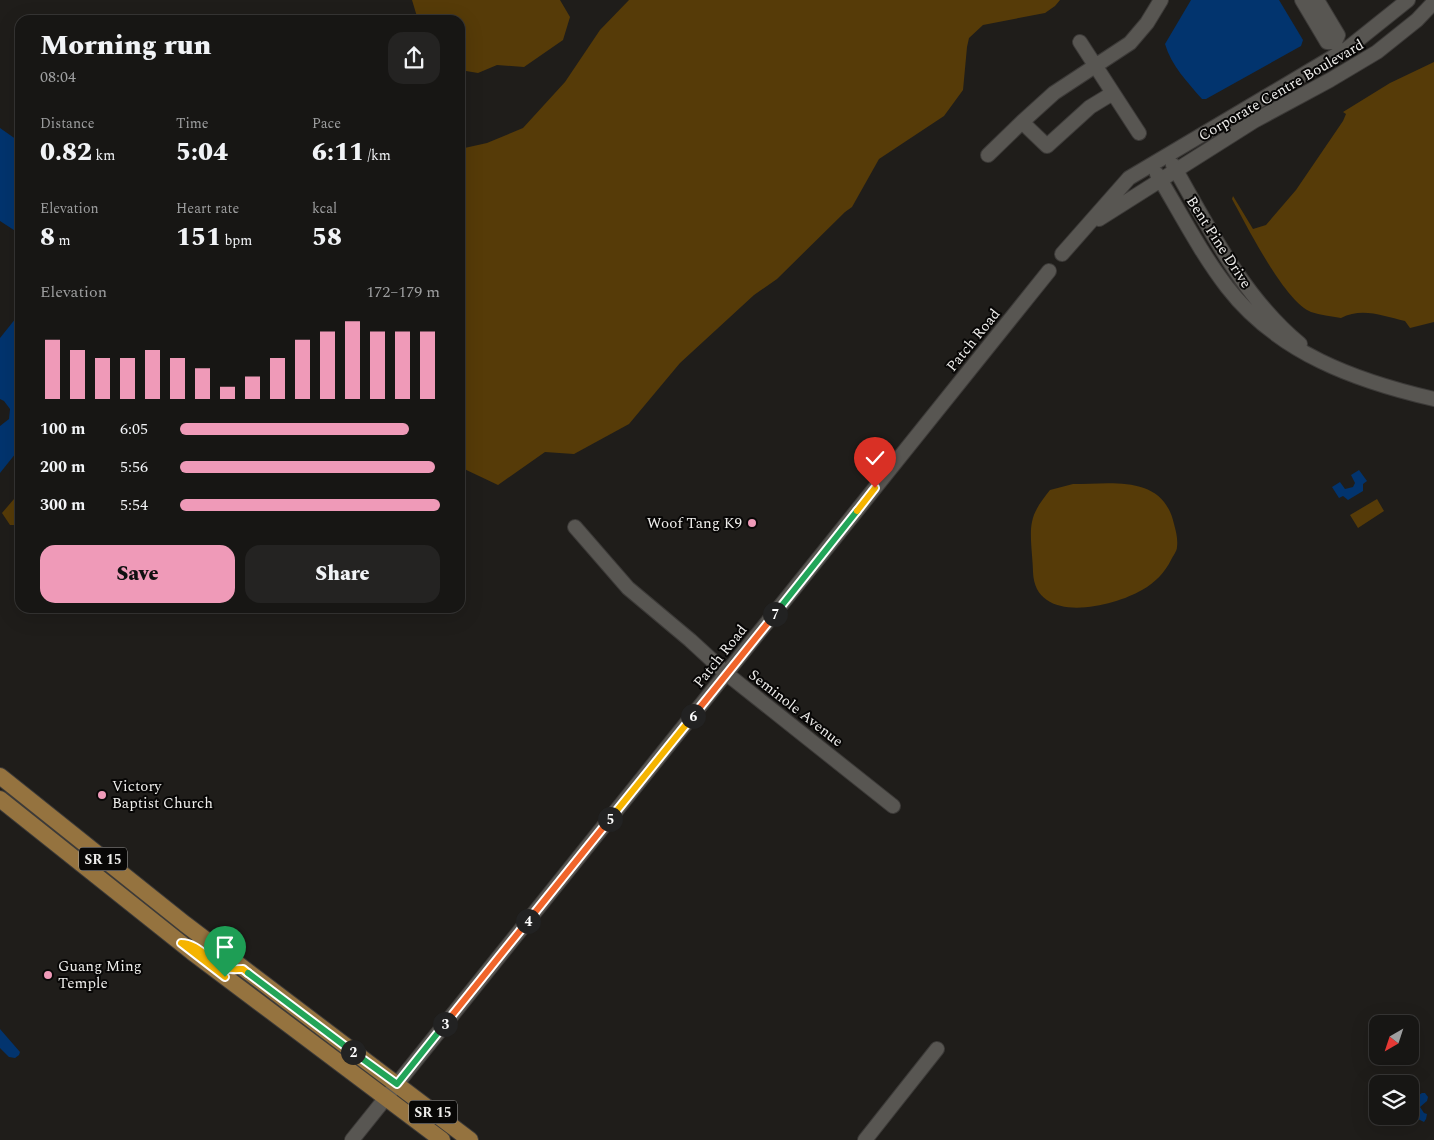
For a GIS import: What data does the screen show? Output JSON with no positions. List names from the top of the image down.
{
  "streets": {
    "main road": ["SR 15"],
    "street": [
      "Corporate Centre Boulevard",
      "Bent Pine Drive",
      "Patch Road",
      "Seminole Avenue"
    ]
  },
  "crossings": [
    ["Corporate Centre Boulevard", "Bent Pine Drive"],
    ["Patch Road", "Seminole Avenue"],
    ["Patch Road", "SR 15"]
  ],
  "places": ["Woof Tang K9", "Victory Baptist Church", "Guang Ming Temple"],
  "north": "bottom left",
  "page": {
    "heading": ["Morning run", "08:04"],
    "stats": [
      ["Distance", "0.82 km"],
      ["Time", "5:04"],
      ["Pace", "6:11 /km"],
      ["Elevation", "8 m"],
      ["Heart rate", "151 bpm"],
      ["kcal", "58"]
    ],
    "chart": ["Elevation", "172–179 m"],
    "list": [
      {
        "name": "100 m",
        "note": "6:05"
      },
      {
        "name": "200 m",
        "note": "5:56"
      },
      {
        "name": "300 m",
        "note": "5:54"
      }
    ],
    "buttons": ["Save", "Share"],
    "pins": [
      "7",
      "6",
      "5",
      "4",
      "3",
      "2"
    ]
  }
}
